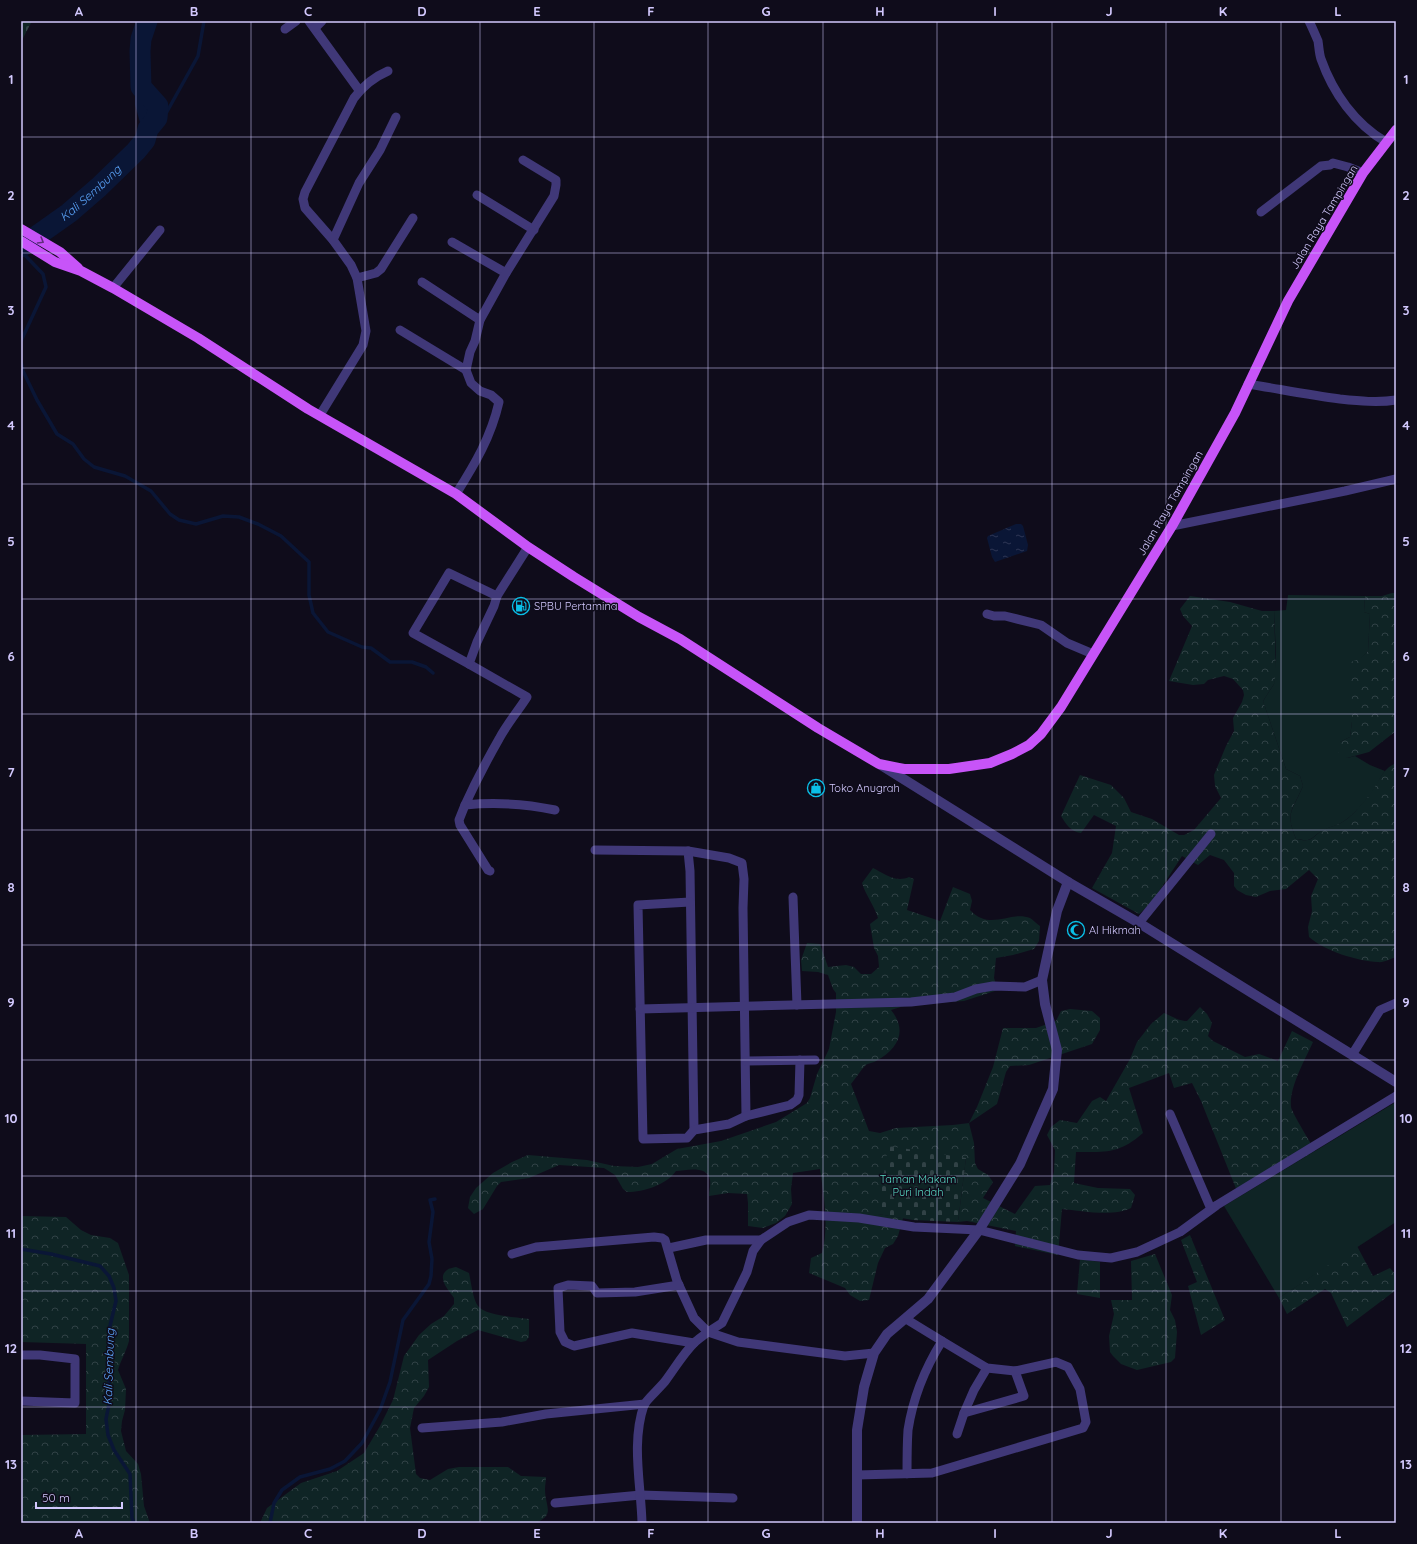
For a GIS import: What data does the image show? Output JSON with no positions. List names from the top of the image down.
{
  "streets": {
    "main road": ["Jalan Raya Tampingan"]
  },
  "water": ["Kali Sembung"],
  "parks": ["Taman Makam Puri Indah"],
  "places": {
    "fuel station": ["SPBU Pertamina"],
    "shop": ["Toko Anugrah"],
    "mosque": ["Al Hikmah"]
  },
  "scale_bar": "50 m",
  "grid": {
    "columns": [
      "A",
      "B",
      "C",
      "D",
      "E",
      "F",
      "G",
      "H",
      "I",
      "J",
      "K",
      "L"
    ],
    "rows": [
      "1",
      "2",
      "3",
      "4",
      "5",
      "6",
      "7",
      "8",
      "9",
      "10",
      "11",
      "12",
      "13"
    ]
  }
}
